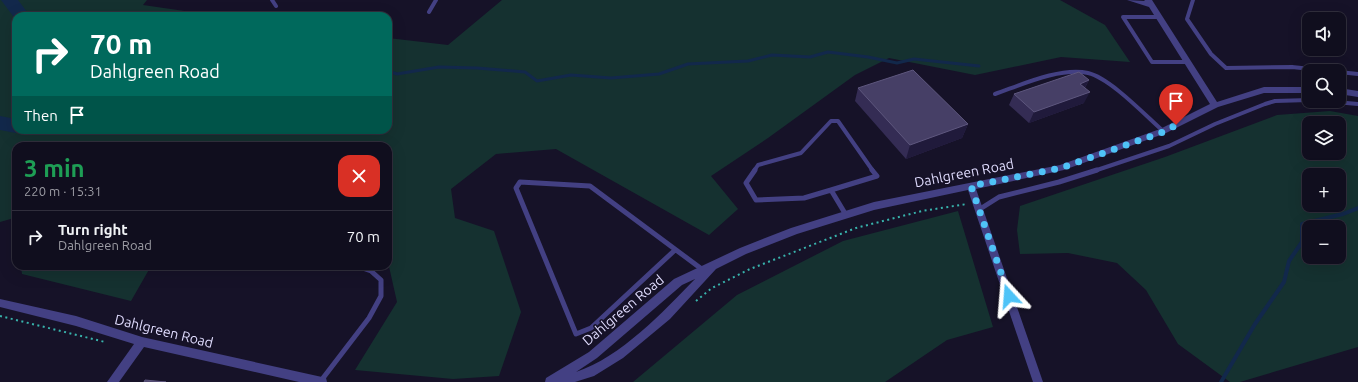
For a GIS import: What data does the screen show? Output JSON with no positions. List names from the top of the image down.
{
  "streets": {
    "street": ["Dahlgreen Road"]
  },
  "page": {
    "map_buttons": ["+", "−"],
    "turn": ["70 m", "Dahlgreen Road"],
    "then": "Then",
    "heading": ["3 min", "220 m · 15:31"],
    "list": [
      {
        "name": "Turn right",
        "note": "Dahlgreen Road",
        "value": "70 m"
      }
    ]
  }
}
